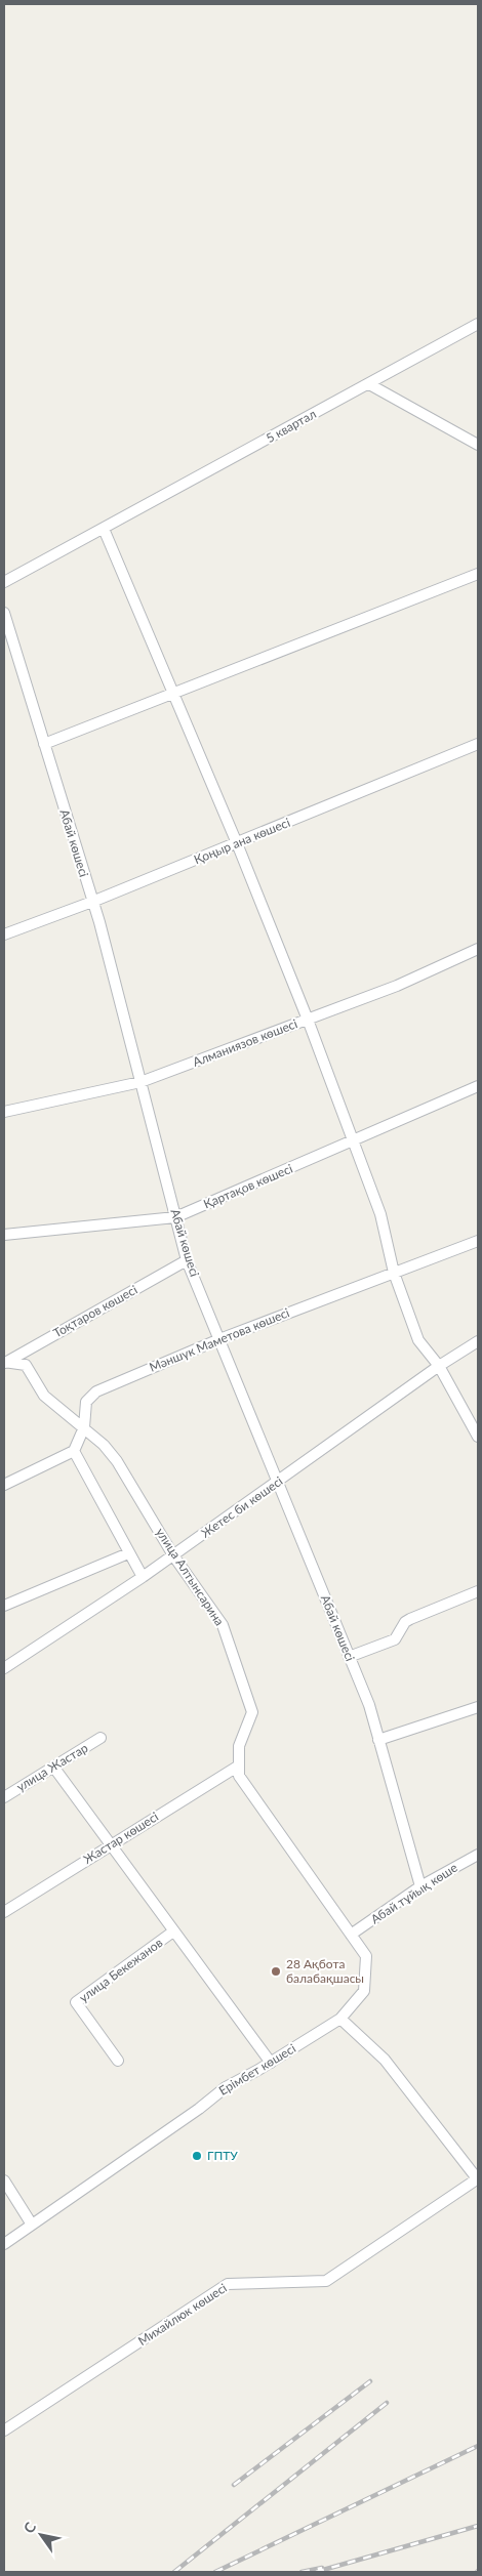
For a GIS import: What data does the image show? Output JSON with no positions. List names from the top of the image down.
{
  "streets": {
    "street": [
      "5 квартал",
      "Қоңыр ана көшесі",
      "Абай көшесі",
      "Алманиязов көшесі",
      "Қартақов көшесі",
      "Тоқтаров көшесі",
      "Мәншүк Маметова көшесі",
      "Жетес би көшесі",
      "улица Алтынсарина",
      "улица Жастар",
      "Жастар көшесі",
      "Абай тұйық көше",
      "улица Бекежанов",
      "Ерімбет көшесі",
      "Михайлюк көшесі"
    ]
  },
  "crossings": [
    ["Қоңыр ана көшесі", "Абай көшесі"],
    ["Абай көшесі", "Алманиязов көшесі"],
    ["Абай көшесі", "Қартақов көшесі"],
    ["Абай көшесі", "Тоқтаров көшесі"],
    ["Абай көшесі", "Мәншүк Маметова көшесі"],
    ["Абай көшесі", "Жетес би көшесі"],
    ["Абай көшесі", "Абай тұйық көше"],
    ["Тоқтаров көшесі", "улица Алтынсарина"],
    ["Мәншүк Маметова көшесі", "улица Алтынсарина"],
    ["Жетес би көшесі", "улица Алтынсарина"],
    ["улица Алтынсарина", "Жастар көшесі"],
    ["улица Алтынсарина", "Абай тұйық көше"],
    ["улица Алтынсарина", "Ерімбет көшесі"],
    ["улица Жастар", "улица Бекежанов"],
    ["Жастар көшесі", "улица Бекежанов"],
    ["улица Бекежанов", "Ерімбет көшесі"]
  ],
  "places": ["28 Ақбота балабақшасы", "ГПТУ"],
  "north": "top left"
}
